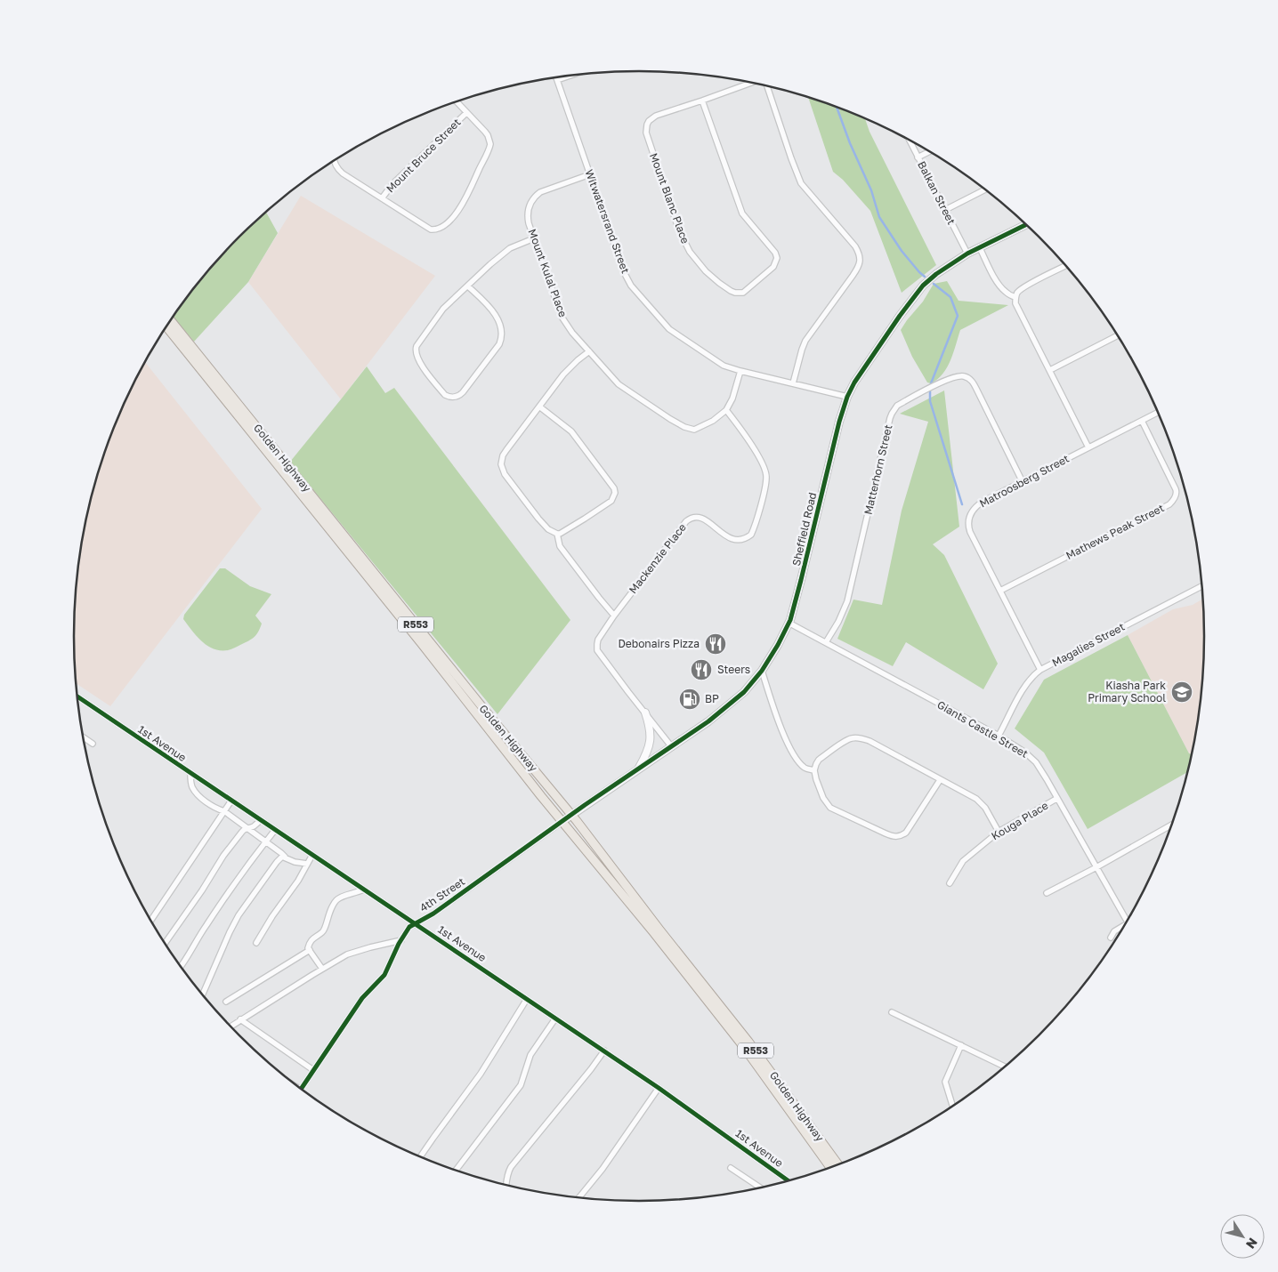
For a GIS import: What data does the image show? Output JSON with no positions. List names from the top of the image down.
{
  "streets": {
    "main road": ["Golden Highway", "R553"],
    "street": [
      "Mount Bruce Street",
      "Balkan Street",
      "Mount Blanc Place",
      "Witwatersrand Street",
      "Mount Kulal Place",
      "Matterhorn Street",
      "Matroosberg Street",
      "Sheffield Road",
      "Mathews Peak Street",
      "Mackenzie Place",
      "Magalies Street",
      "Giants Castle Street",
      "1st Avenue",
      "Kouga Place",
      "4th Street"
    ]
  },
  "crossings": [
    ["Balkan Street", "Sheffield Road"],
    ["Witwatersrand Street", "Mount Kulal Place"],
    ["Witwatersrand Street", "Sheffield Road"],
    ["Mount Kulal Place", "Mackenzie Place"],
    ["Golden Highway", "Sheffield Road"],
    ["Golden Highway", "4th Street"],
    ["Matterhorn Street", "Matroosberg Street"],
    ["Matterhorn Street", "Giants Castle Street"],
    ["Matroosberg Street", "Mathews Peak Street"],
    ["Matroosberg Street", "Magalies Street"],
    ["Sheffield Road", "Mackenzie Place"],
    ["Sheffield Road", "Giants Castle Street"],
    ["Sheffield Road", "4th Street"],
    ["Magalies Street", "Giants Castle Street"],
    ["Giants Castle Street", "Kouga Place"],
    ["1st Avenue", "4th Street"]
  ],
  "places": {
    "restaurant": ["Debonairs Pizza", "Steers"],
    "school or university": ["Kiasha Park Primary School"],
    "fuel station": ["BP"]
  },
  "north": "bottom right"
}
